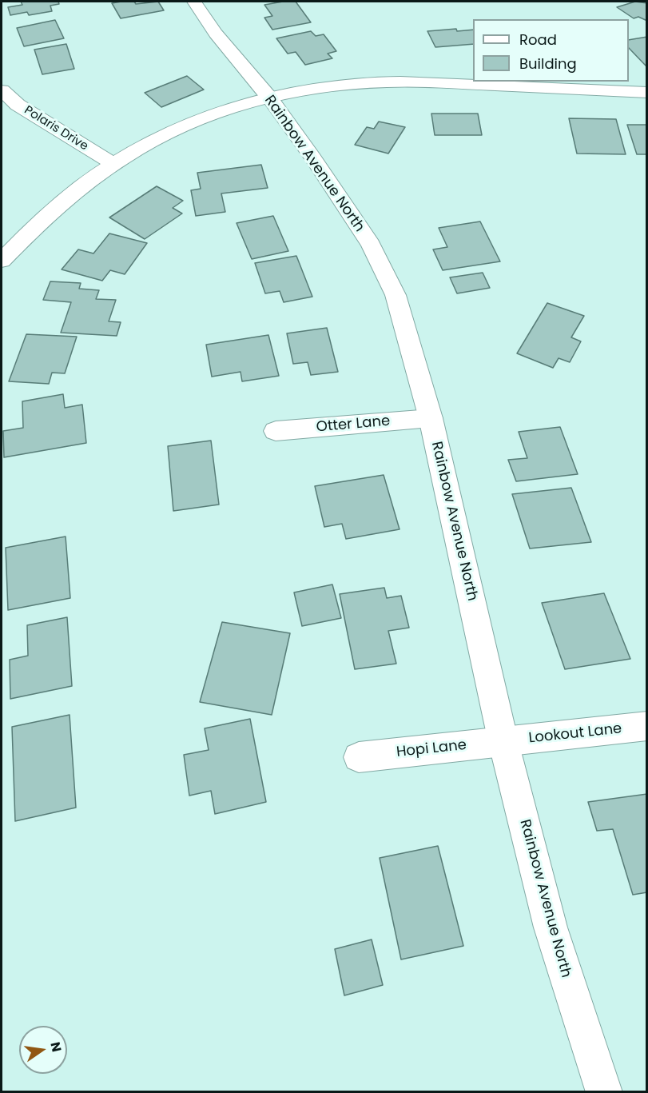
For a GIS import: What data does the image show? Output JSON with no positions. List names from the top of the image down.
{
  "streets": {
    "street": [
      "Polaris Drive",
      "Rainbow Avenue North",
      "Otter Lane",
      "Lookout Lane",
      "Hopi Lane"
    ]
  },
  "crossings": [
    ["Rainbow Avenue North", "Otter Lane"],
    ["Rainbow Avenue North", "Lookout Lane"],
    ["Rainbow Avenue North", "Hopi Lane"],
    ["Lookout Lane", "Hopi Lane"]
  ],
  "legend": ["Road", "Building"],
  "north": "right"
}
